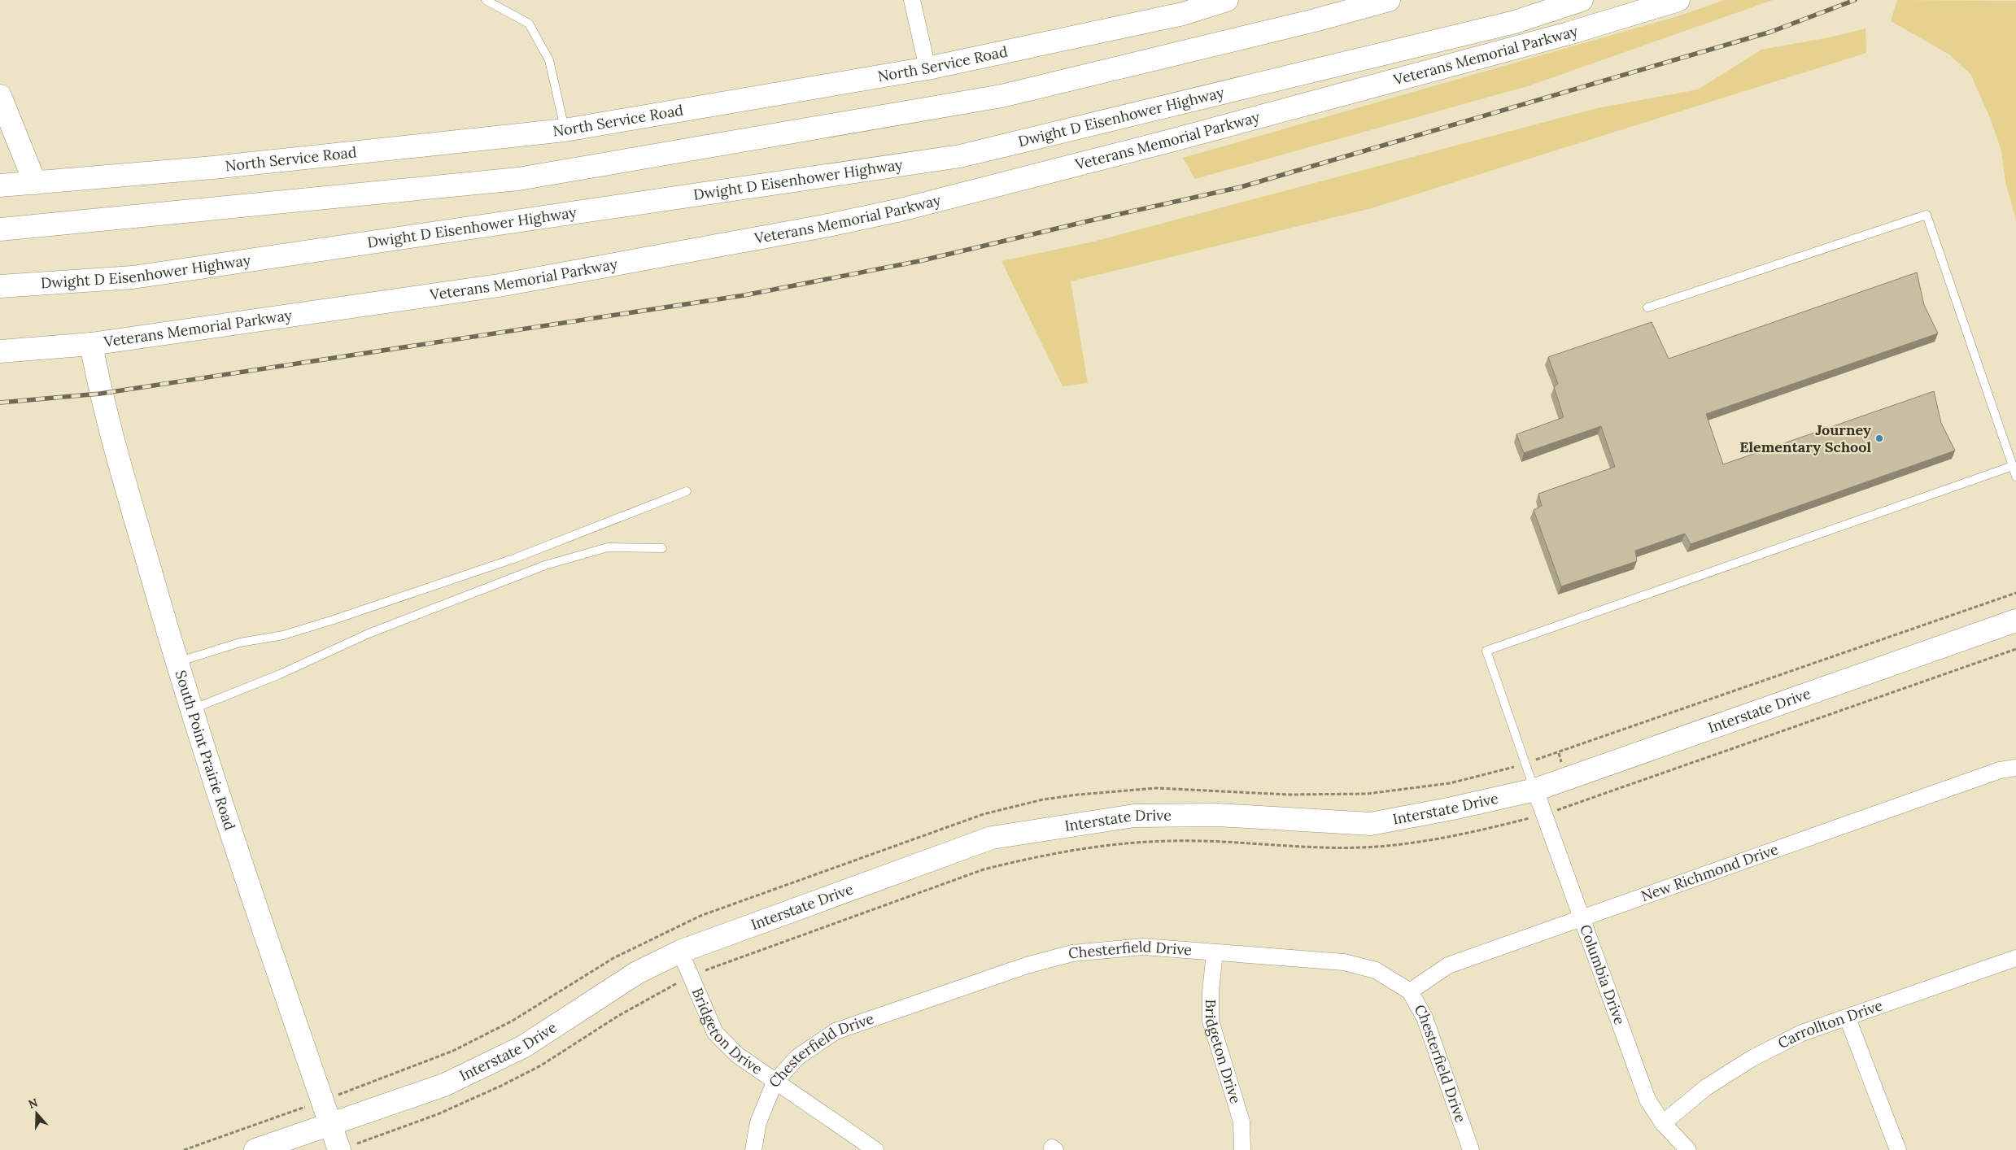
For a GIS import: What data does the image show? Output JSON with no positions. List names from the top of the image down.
{
  "streets": {
    "main road": [
      "Veterans Memorial Parkway",
      "North Service Road",
      "Dwight D Eisenhower Highway",
      "Interstate Drive",
      "South Point Prairie Road"
    ],
    "street": [
      "New Richmond Drive",
      "Chesterfield Drive",
      "Columbia Drive",
      "Carrollton Drive",
      "Bridgeton Drive"
    ]
  },
  "crossings": [
    ["Veterans Memorial Parkway", "South Point Prairie Road"],
    ["Interstate Drive", "South Point Prairie Road"],
    ["Interstate Drive", "Columbia Drive"],
    ["Interstate Drive", "Bridgeton Drive"],
    ["New Richmond Drive", "Chesterfield Drive"],
    ["New Richmond Drive", "Columbia Drive"],
    ["Chesterfield Drive", "Bridgeton Drive"],
    ["Columbia Drive", "Carrollton Drive"]
  ],
  "places": ["Journey Elementary School"],
  "north": "top"
}
